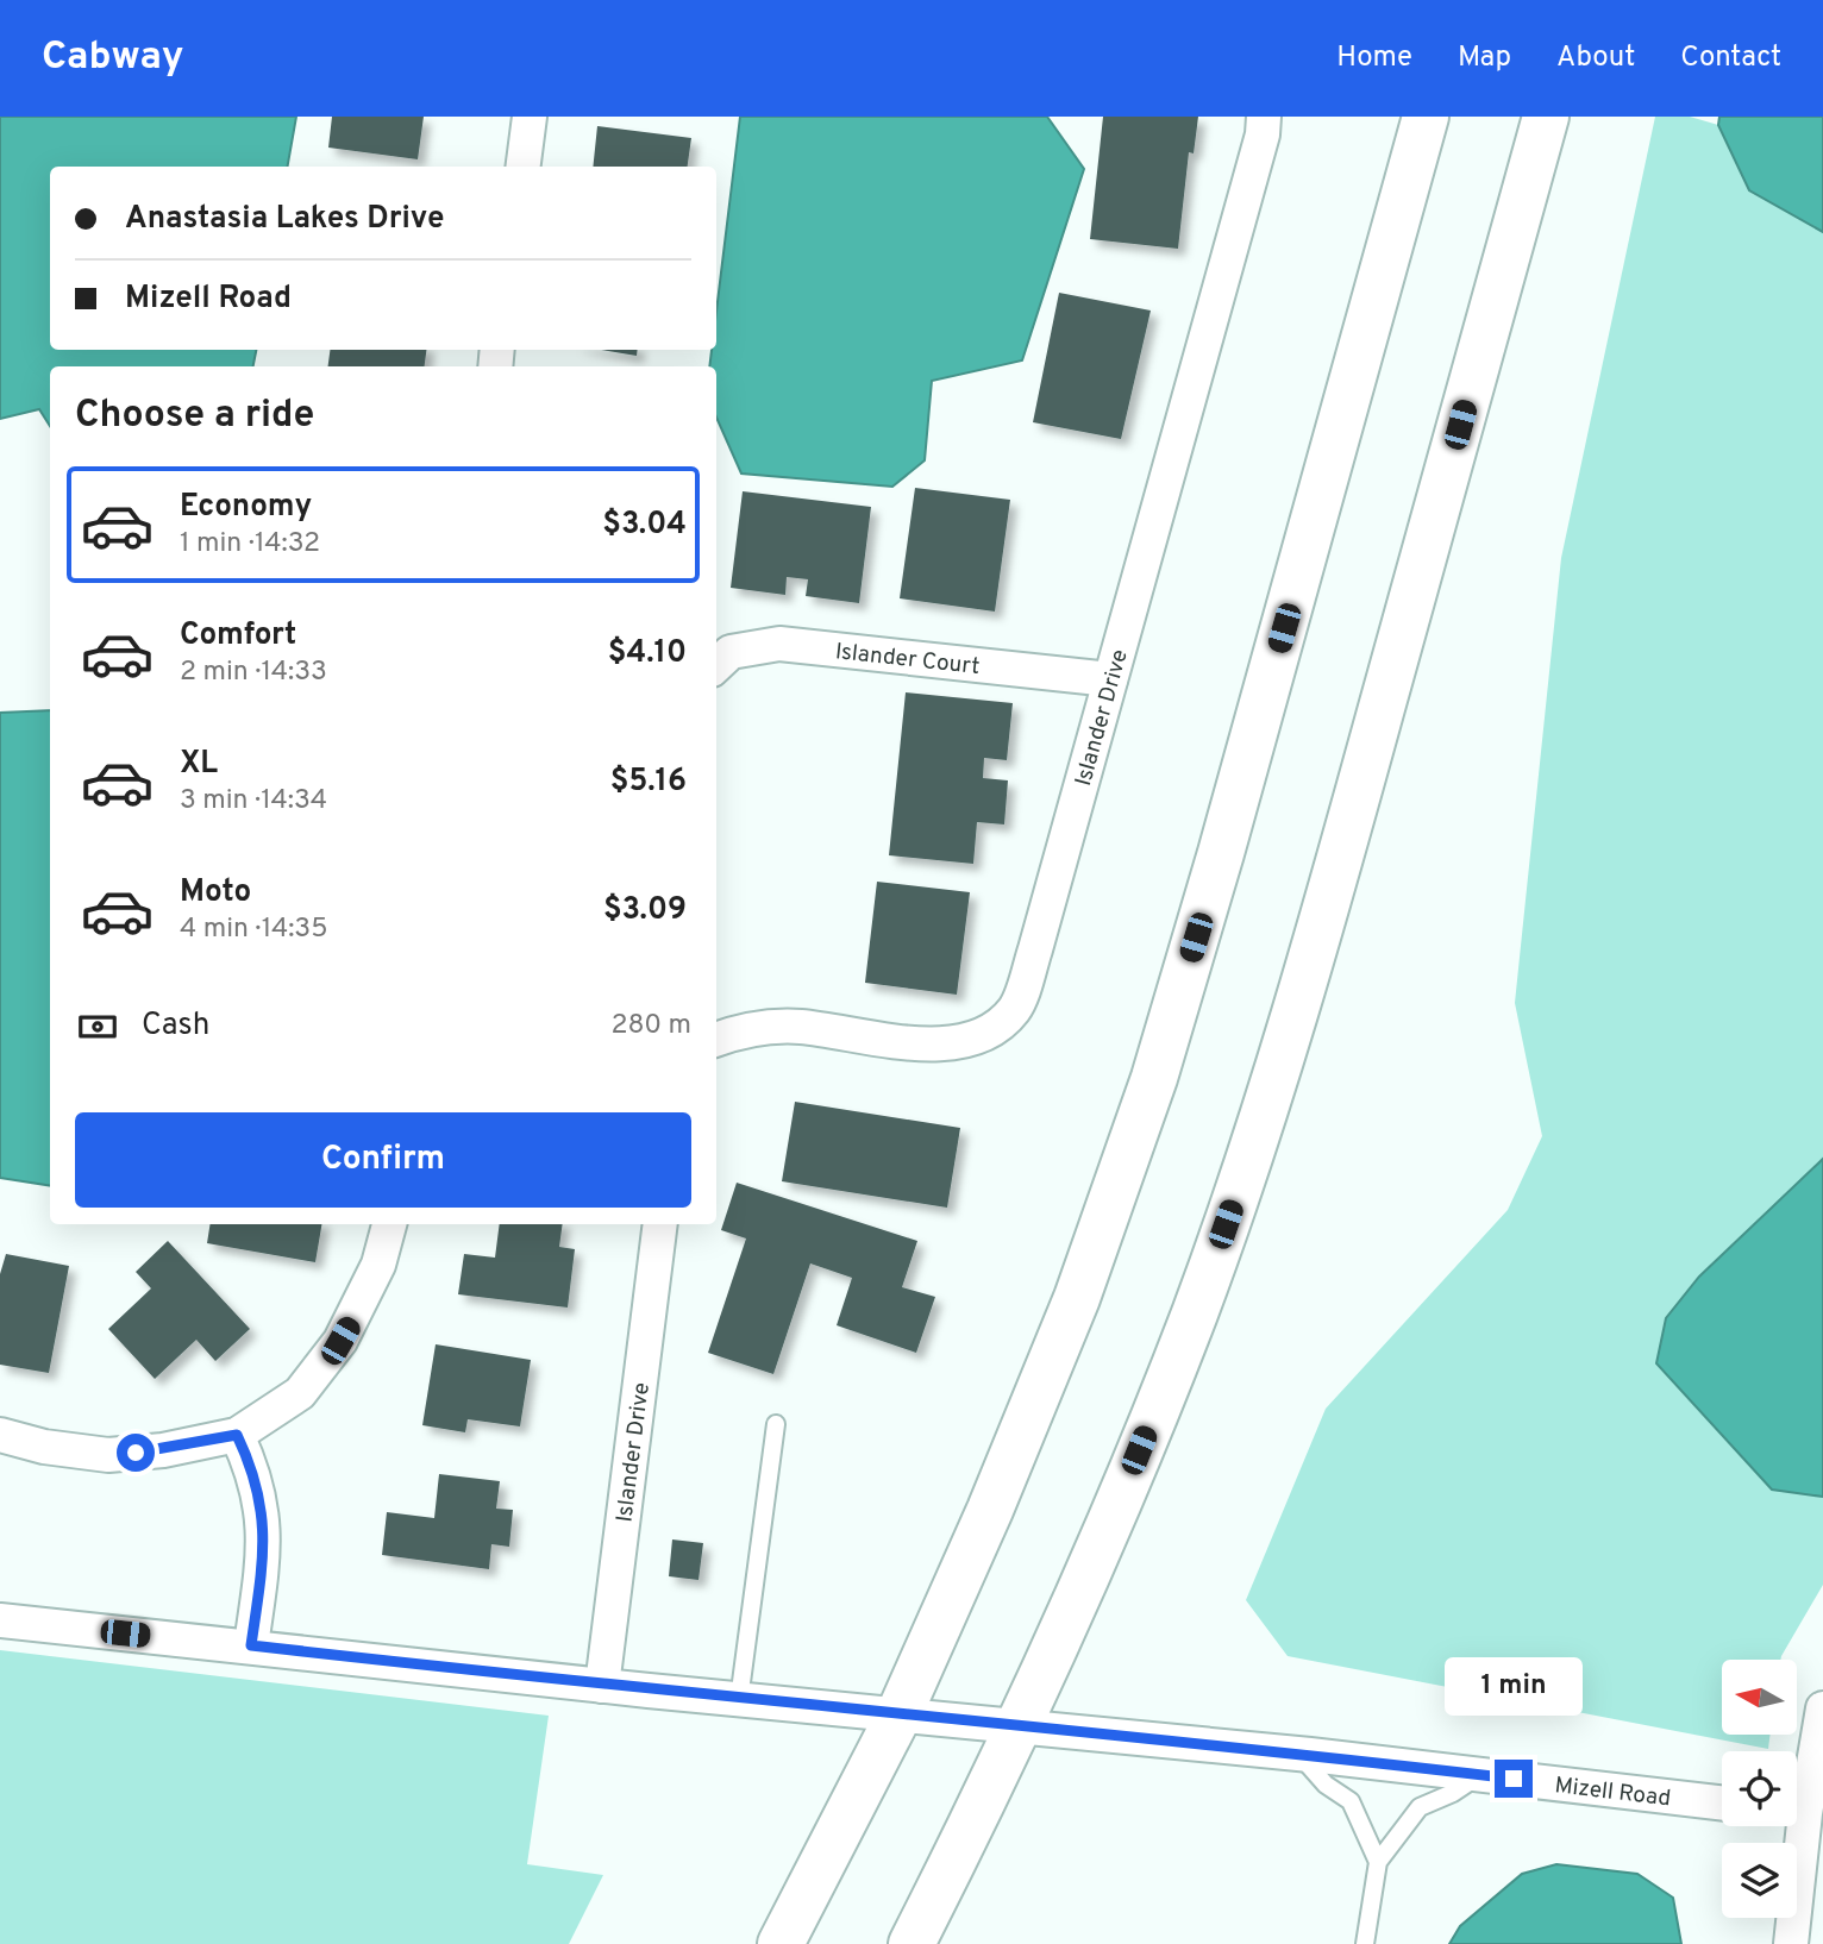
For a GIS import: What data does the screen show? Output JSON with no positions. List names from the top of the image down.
{
  "streets": {
    "street": ["Islander Court", "Islander Drive", "Mizell Road"]
  },
  "crossings": [
    ["Islander Court", "Islander Drive"],
    ["Islander Drive", "Mizell Road"]
  ],
  "north": "left",
  "page": {
    "header": "Cabway",
    "nav": [
      "Home",
      "Map",
      "About",
      "Contact"
    ],
    "banner": ["Anastasia Lakes Drive", "Mizell Road"],
    "heading": "Choose a ride",
    "list": [
      {
        "name": "Economy",
        "note": "1 min · 14:32",
        "value": "$3.04"
      },
      {
        "name": "Comfort",
        "note": "2 min · 14:33",
        "value": "$4.10"
      },
      {
        "name": "XL",
        "note": "3 min · 14:34",
        "value": "$5.16"
      },
      {
        "name": "Moto",
        "note": "4 min · 14:35",
        "value": "$3.09"
      }
    ],
    "pay": ["Cash", "280 m"],
    "buttons": "Confirm",
    "bubble": "1 min"
  }
}
